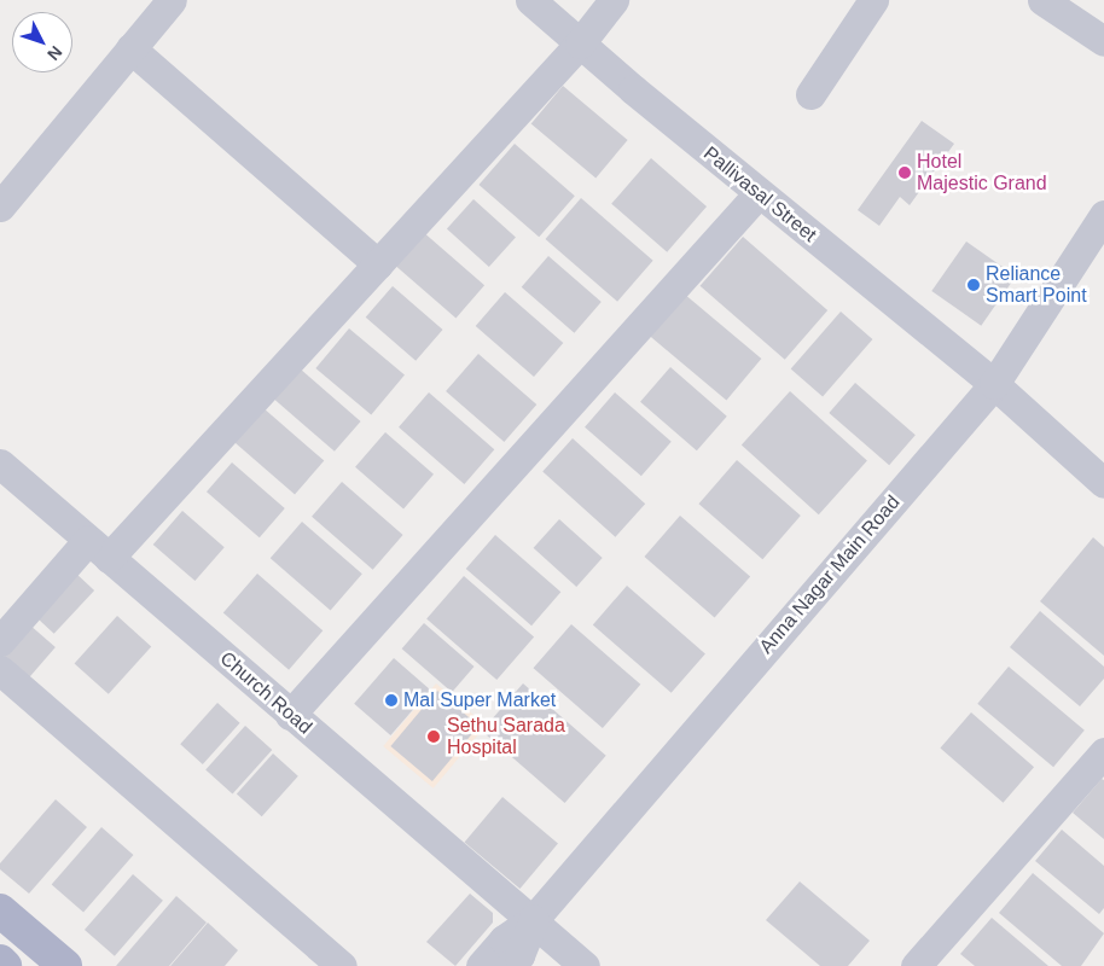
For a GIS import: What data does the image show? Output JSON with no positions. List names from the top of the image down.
{
  "streets": {
    "street": ["Pallivasal Street", "Anna Nagar Main Road", "Church Road"]
  },
  "crossings": [
    ["Pallivasal Street", "Anna Nagar Main Road"],
    ["Anna Nagar Main Road", "Church Road"]
  ],
  "places": [
    "Hotel Majestic Grand",
    "Reliance Smart Point",
    "Mal Super Market",
    "Sethu Sarada Hospital"
  ],
  "north": "bottom right"
}
